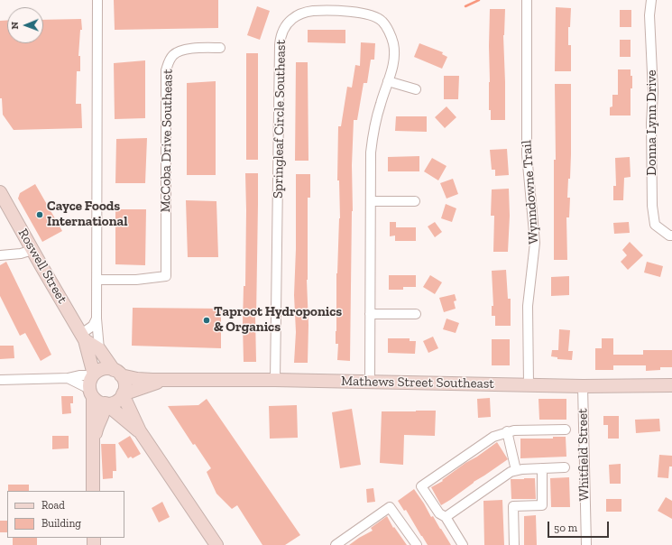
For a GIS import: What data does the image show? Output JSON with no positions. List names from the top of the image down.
{
  "streets": {
    "street": [
      "Springleaf Circle Southeast",
      "Donna Lynn Drive",
      "McCoba Drive Southeast",
      "Wynndowne Trail",
      "Roswell Street",
      "Mathews Street Southeast",
      "Whitfield Street"
    ]
  },
  "crossings": [
    ["Springleaf Circle Southeast", "Mathews Street Southeast"],
    ["Wynndowne Trail", "Mathews Street Southeast"],
    ["Roswell Street", "Mathews Street Southeast"],
    ["Mathews Street Southeast", "Whitfield Street"]
  ],
  "places": ["Cayce Foods International", "Taproot Hydroponics & Organics"],
  "legend": ["Road", "Building"],
  "scale_bar": "50 m",
  "north": "left"
}
